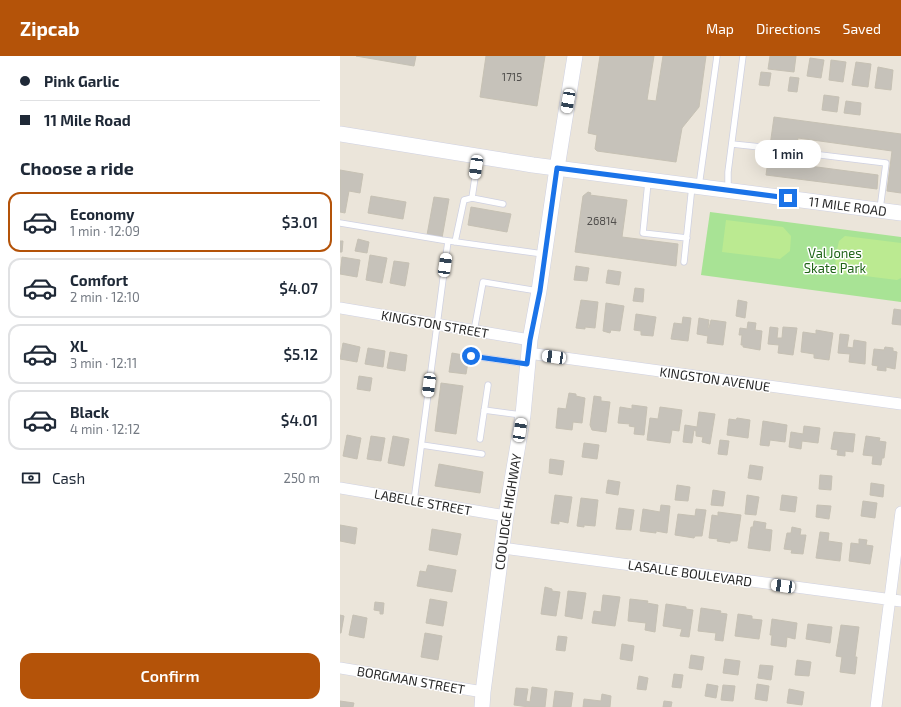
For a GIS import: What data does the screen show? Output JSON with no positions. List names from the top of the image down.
{
  "streets": {
    "main road": ["11 MILE ROAD", "COOLIDGE HIGHWAY"],
    "street": [
      "KINGSTON STREET",
      "KINGSTON AVENUE",
      "LABELLE STREET",
      "LASALLE BOULEVARD",
      "BORGMAN STREET"
    ]
  },
  "crossings": [
    ["11 MILE ROAD", "COOLIDGE HIGHWAY"],
    ["KINGSTON STREET", "KINGSTON AVENUE"],
    ["KINGSTON STREET", "COOLIDGE HIGHWAY"],
    ["KINGSTON AVENUE", "COOLIDGE HIGHWAY"],
    ["LABELLE STREET", "COOLIDGE HIGHWAY"],
    ["COOLIDGE HIGHWAY", "LASALLE BOULEVARD"],
    ["COOLIDGE HIGHWAY", "BORGMAN STREET"]
  ],
  "parks": ["Val Jones Skate Park"],
  "house_numbers": ["1715", "26814"],
  "page": {
    "header": "Zipcab",
    "nav": ["Map", "Directions", "Saved"],
    "banner": ["Pink Garlic", "11 Mile Road"],
    "bubble": "1 min",
    "heading": "Choose a ride",
    "list": [
      {
        "name": "Economy",
        "note": "1 min · 12:09",
        "value": "$3.01"
      },
      {
        "name": "Comfort",
        "note": "2 min · 12:10",
        "value": "$4.07"
      },
      {
        "name": "XL",
        "note": "3 min · 12:11",
        "value": "$5.12"
      },
      {
        "name": "Black",
        "note": "4 min · 12:12",
        "value": "$4.01"
      }
    ],
    "pay": ["Cash", "250 m"],
    "buttons": "Confirm"
  }
}
